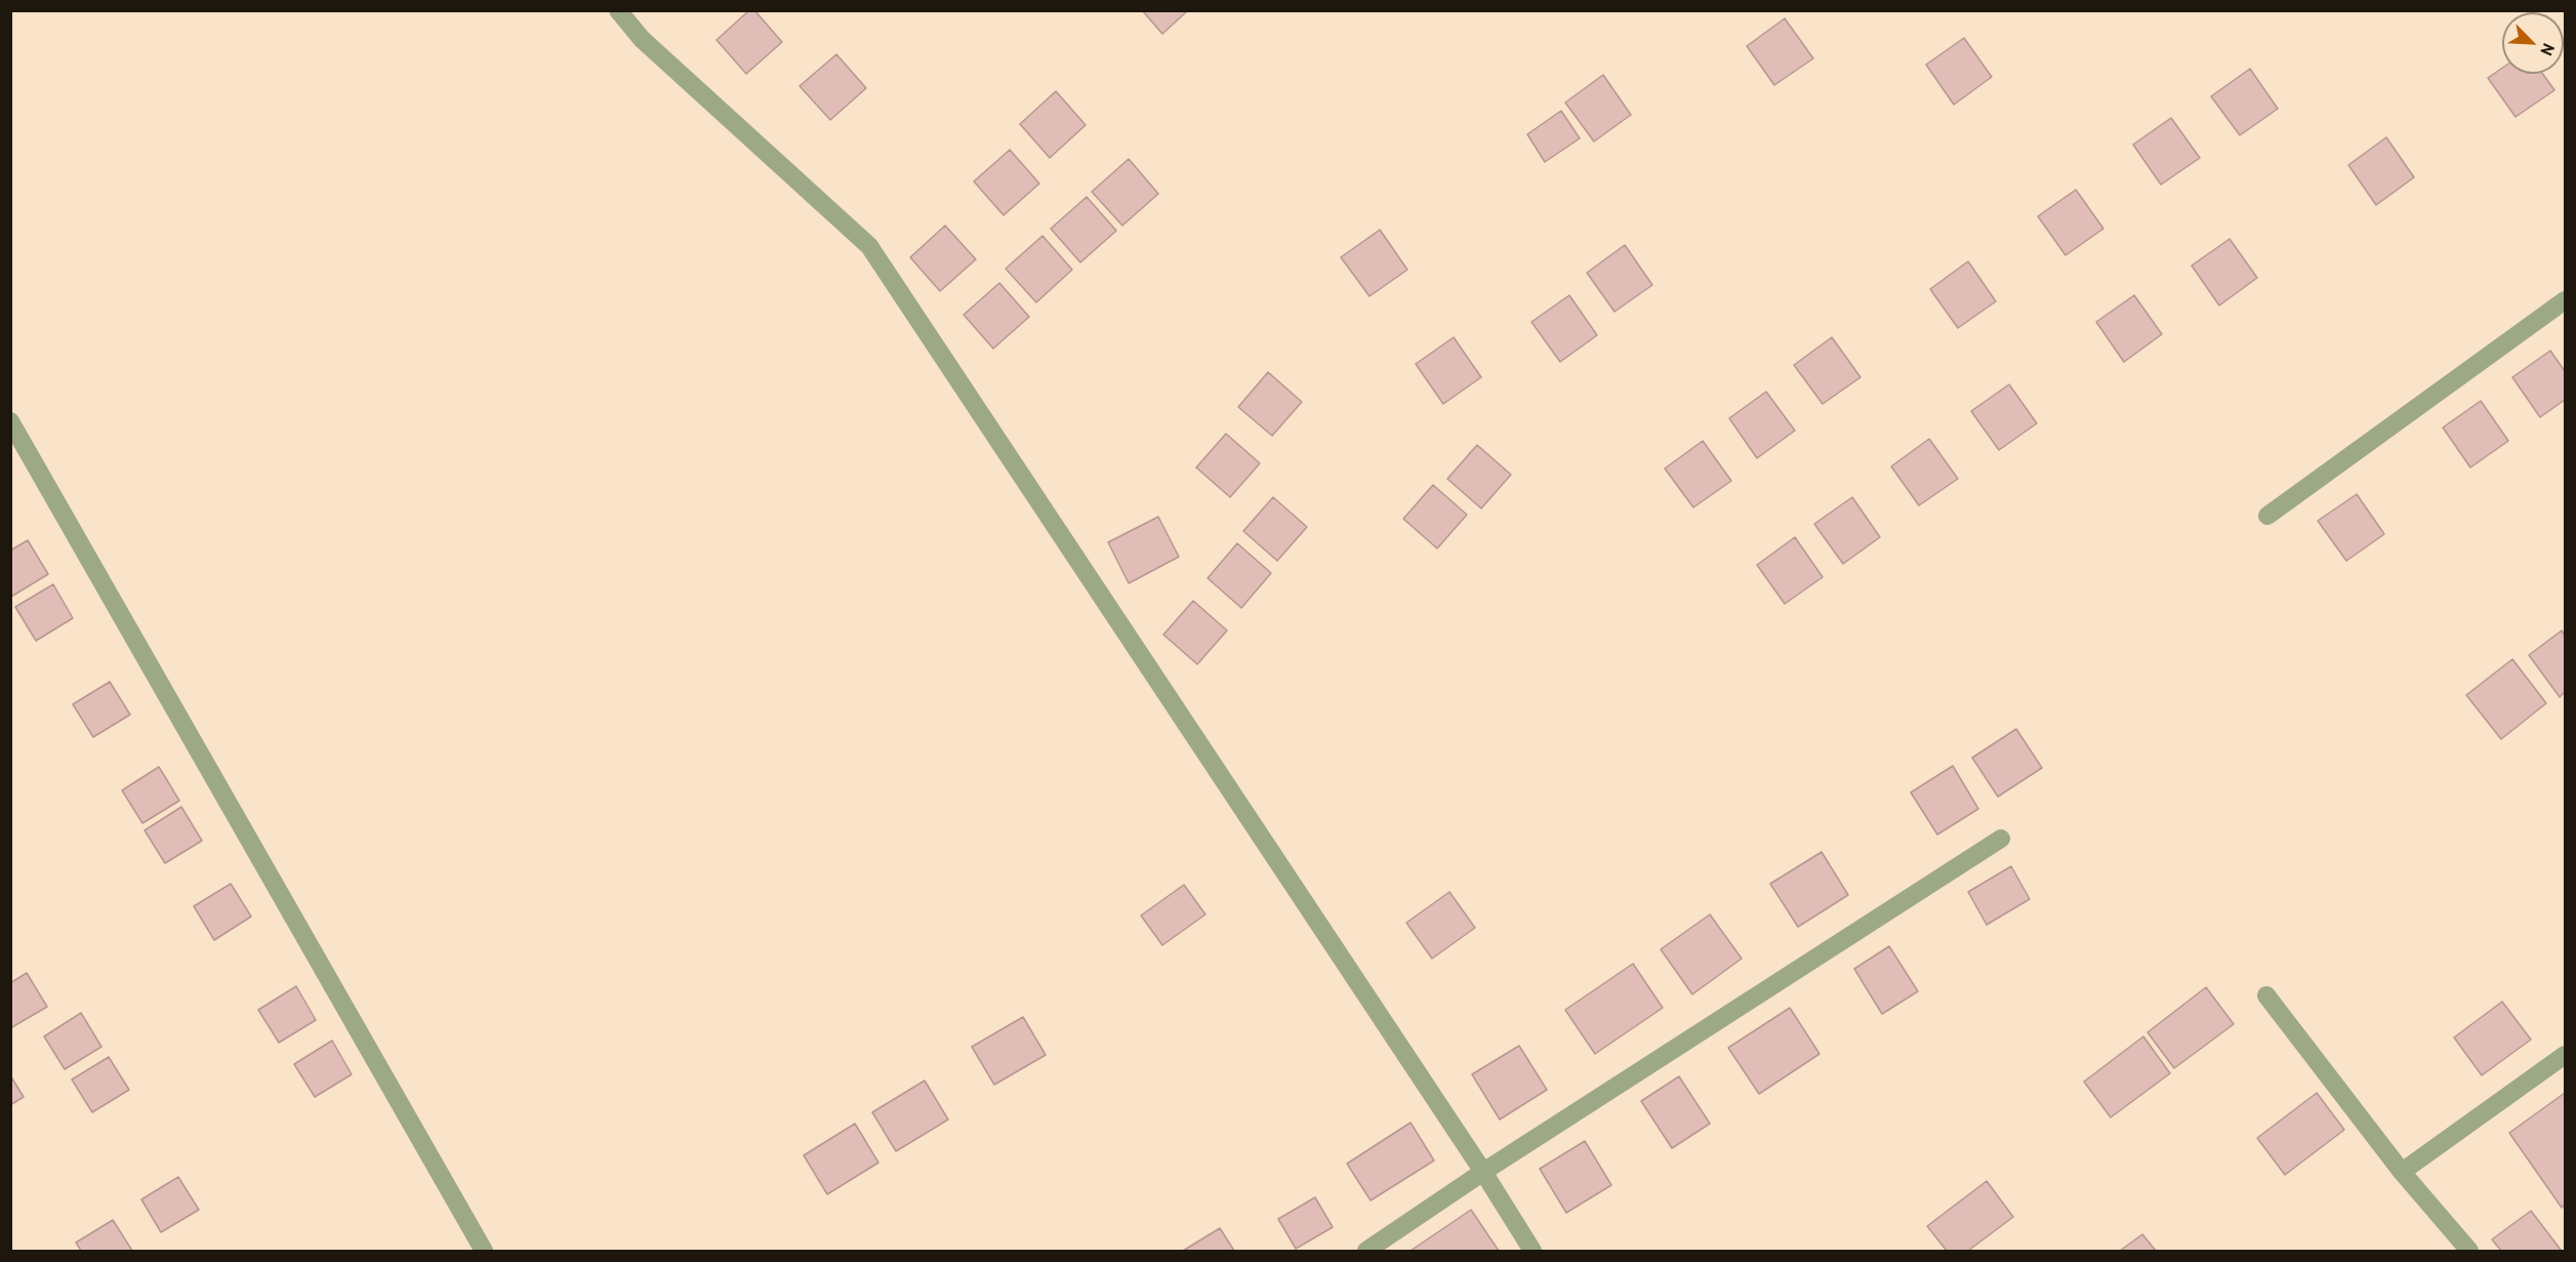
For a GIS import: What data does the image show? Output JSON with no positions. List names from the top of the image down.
{
  "north": "bottom right"
}
